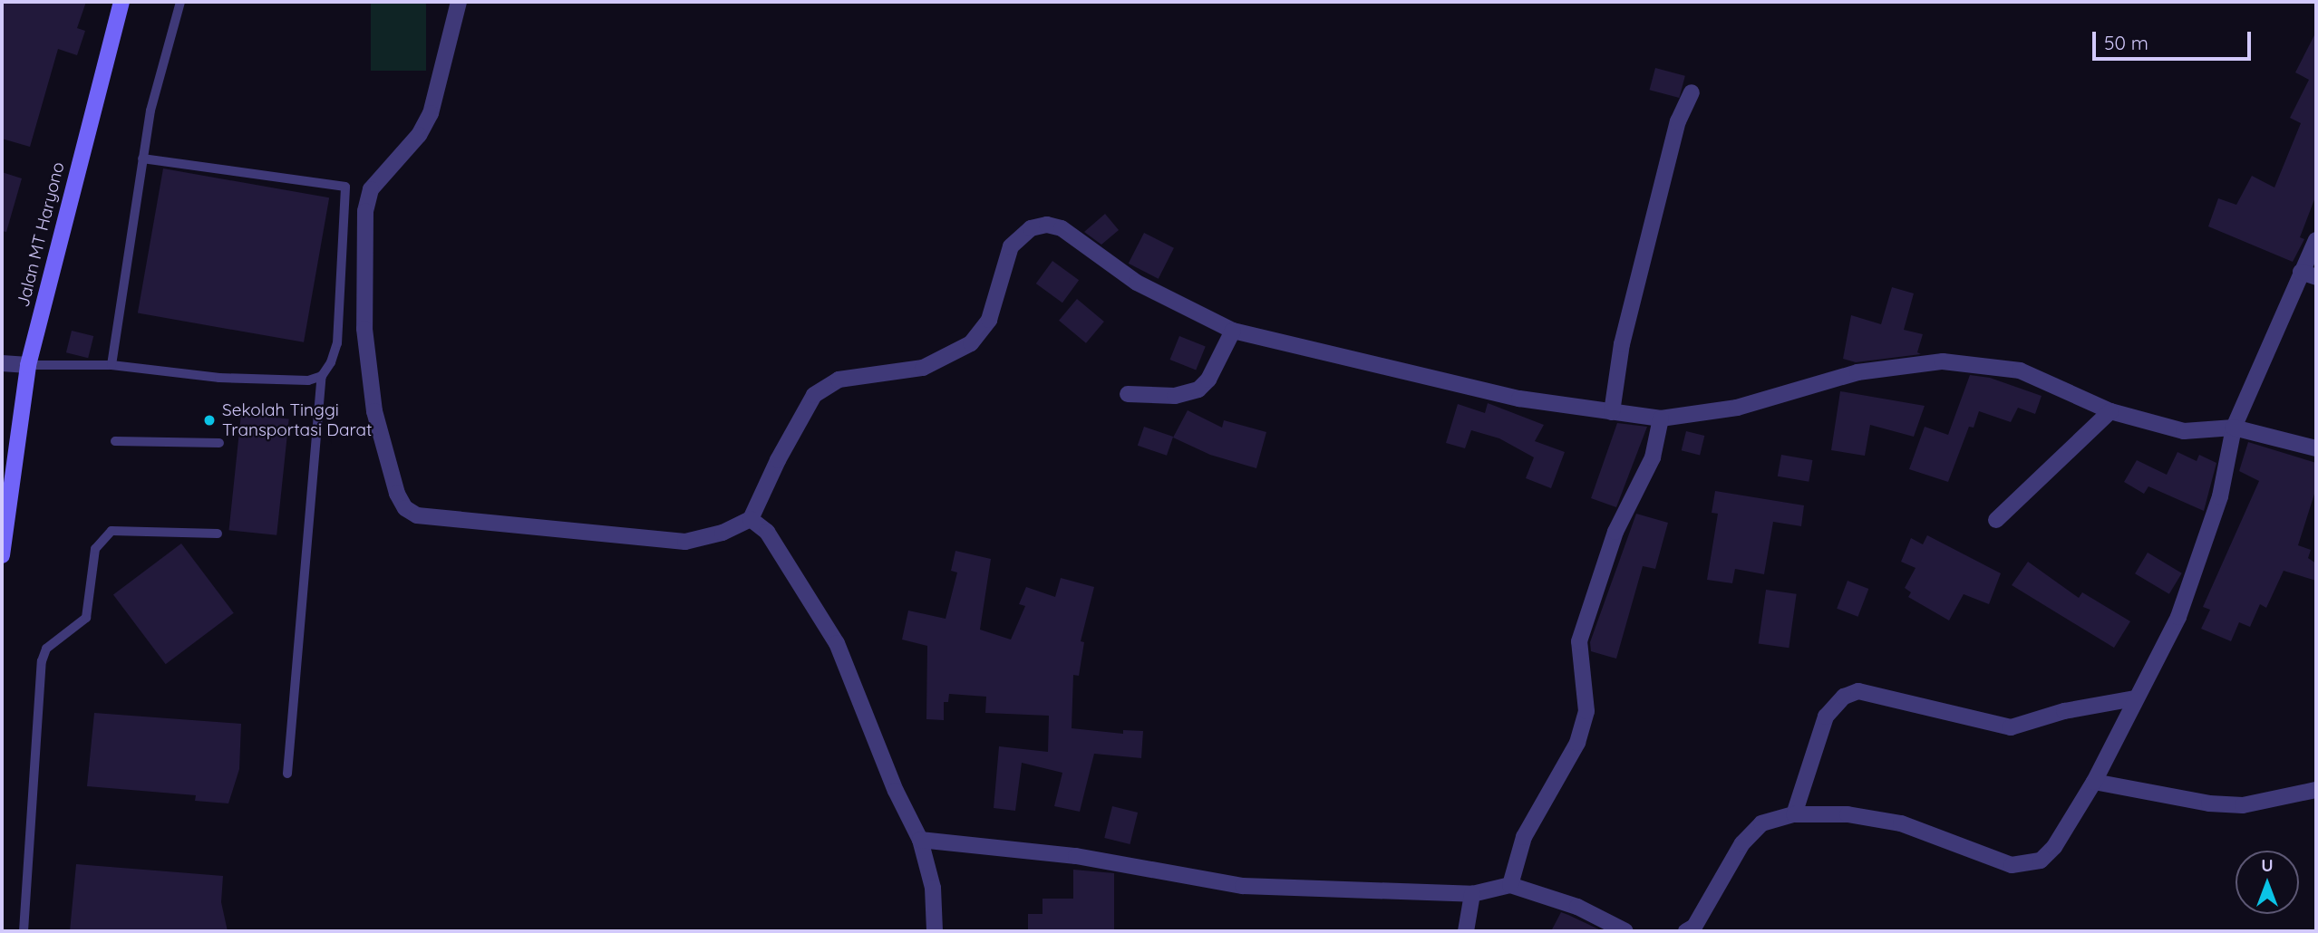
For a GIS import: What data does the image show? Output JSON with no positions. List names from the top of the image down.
{
  "streets": {
    "main road": ["Jalan MT Haryono"]
  },
  "places": ["Sekolah Tinggi Transportasi Darat"],
  "scale_bar": "50 m",
  "north": "top"
}
